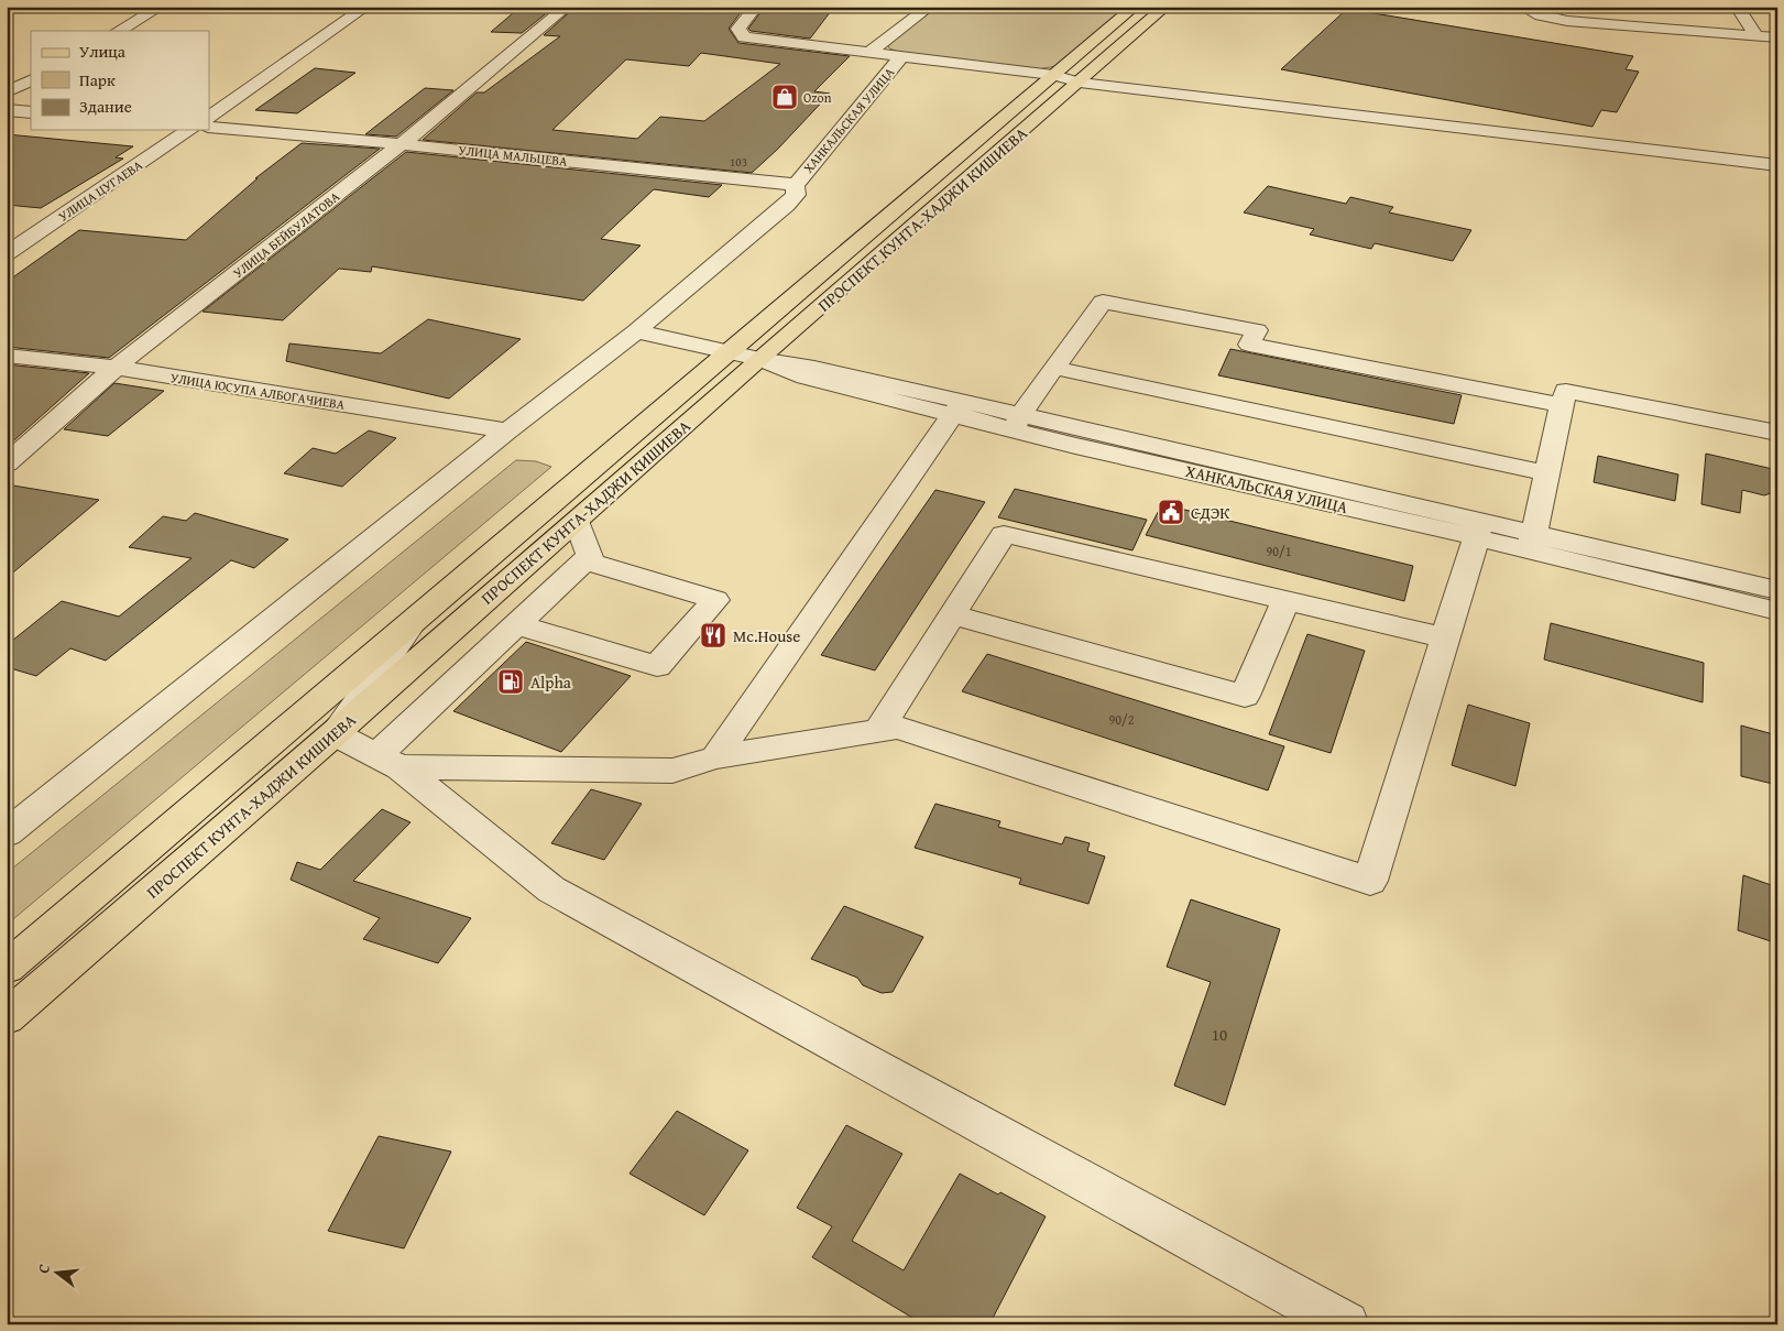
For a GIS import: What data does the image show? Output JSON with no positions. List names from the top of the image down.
{
  "streets": {
    "main road": ["ПРОСПЕКТ КУНТА-ХАДЖИ КИШИЕВА"],
    "street": [
      "ХАНКАЛЬСКАЯ УЛИЦА",
      "УЛИЦА МАЛЬЦЕВА",
      "УЛИЦА ЦУГАЕВА",
      "УЛИЦА БЕЙБУЛАТОВА",
      "УЛИЦА ЮСУПА АЛБОГАЧИЕВА"
    ]
  },
  "crossings": [
    ["ХАНКАЛЬСКАЯ УЛИЦА", "УЛИЦА МАЛЬЦЕВА"],
    ["ХАНКАЛЬСКАЯ УЛИЦА", "ПРОСПЕКТ КУНТА-ХАДЖИ КИШИЕВА"],
    ["ХАНКАЛЬСКАЯ УЛИЦА", "УЛИЦА ЮСУПА АЛБОГАЧИЕВА"],
    ["УЛИЦА МАЛЬЦЕВА", "УЛИЦА БЕЙБУЛАТОВА"],
    ["УЛИЦА БЕЙБУЛАТОВА", "УЛИЦА ЮСУПА АЛБОГАЧИЕВА"]
  ],
  "places": {
    "shop": ["Ozon"],
    "public building": ["СДЭК"],
    "restaurant": ["Mc.House"],
    "fuel station": ["Alpha"]
  },
  "house_numbers": [
    "103",
    "90/1",
    "90/2",
    "10"
  ],
  "legend": ["Улица", "Парк", "Здание"],
  "north": "left"
}
